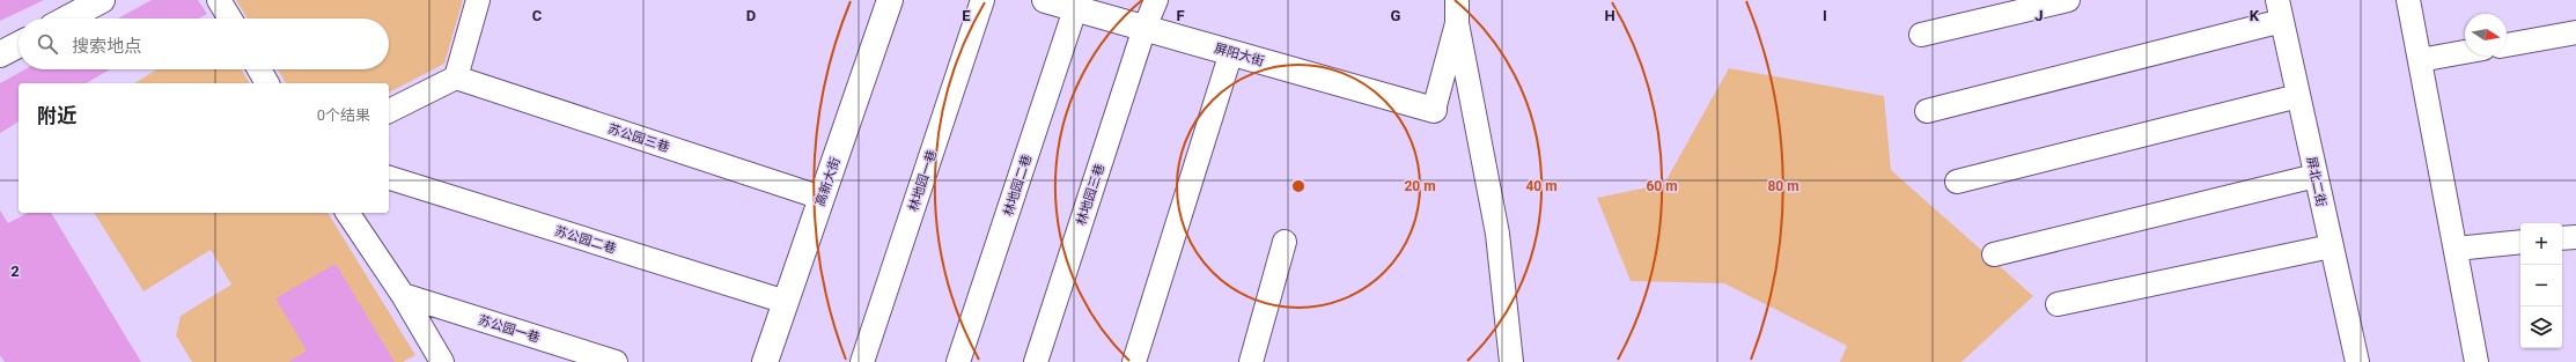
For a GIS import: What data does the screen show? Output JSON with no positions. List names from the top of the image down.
{
  "streets": {
    "street": ["屏阳大街", "高新大街"],
    "lane": [
      "苏公园三巷",
      "林地园一巷",
      "屏北二街",
      "林地园二巷",
      "林地园三巷",
      "苏公园二巷",
      "苏公园一巷"
    ]
  },
  "crossings": [
    ["屏阳大街", "林地园二巷"],
    ["屏阳大街", "林地园三巷"],
    ["苏公园三巷", "高新大街"],
    ["高新大街", "苏公园二巷"]
  ],
  "north": "right",
  "page": {
    "search": "搜索地点",
    "heading": ["附近", "0个结果"],
    "map_buttons": ["+", "−"]
  },
  "grid": {
    "columns": [
      "C",
      "D",
      "E",
      "F",
      "G",
      "H",
      "I",
      "J",
      "K"
    ],
    "rows": ["2"]
  },
  "rings": [
    "20 m",
    "40 m",
    "60 m",
    "80 m"
  ]
}
